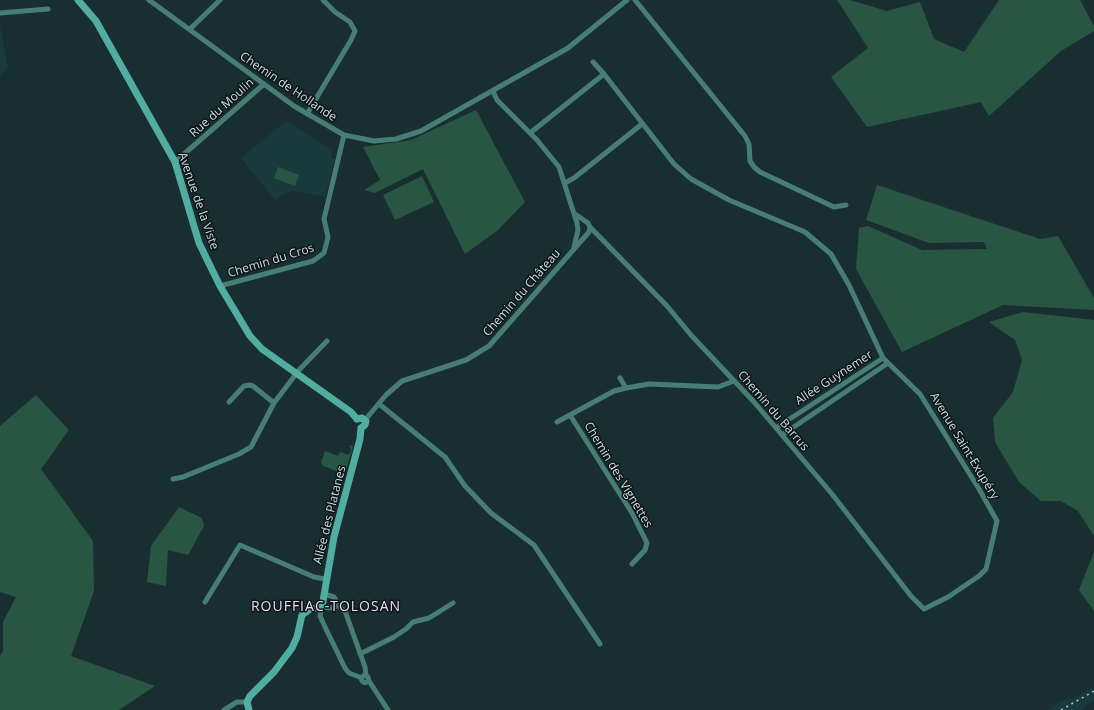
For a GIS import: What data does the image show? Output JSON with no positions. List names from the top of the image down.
{
  "streets": {
    "street": [
      "Chemin de Hollande",
      "Rue du Moulin",
      "Avenue de la Viste",
      "Chemin du Cros",
      "Chemin du Château",
      "Allée Guynemer",
      "Chemin du Barrus",
      "Avenue Saint-Exupéry",
      "Chemin des Vignettes",
      "Allée des Platanes"
    ]
  },
  "crossings": [
    ["Chemin de Hollande", "Rue du Moulin"],
    ["Chemin de Hollande", "Chemin du Cros"],
    ["Chemin de Hollande", "Chemin du Château"],
    ["Rue du Moulin", "Avenue de la Viste"],
    ["Avenue de la Viste", "Chemin du Cros"],
    ["Avenue de la Viste", "Chemin du Château"],
    ["Avenue de la Viste", "Allée des Platanes"],
    ["Chemin du Château", "Chemin du Barrus"],
    ["Chemin du Château", "Allée des Platanes"],
    ["Allée Guynemer", "Chemin du Barrus"],
    ["Allée Guynemer", "Avenue Saint-Exupéry"],
    ["Chemin du Barrus", "Avenue Saint-Exupéry"]
  ],
  "districts": ["ROUFFIAC-TOLOSAN"]
}
